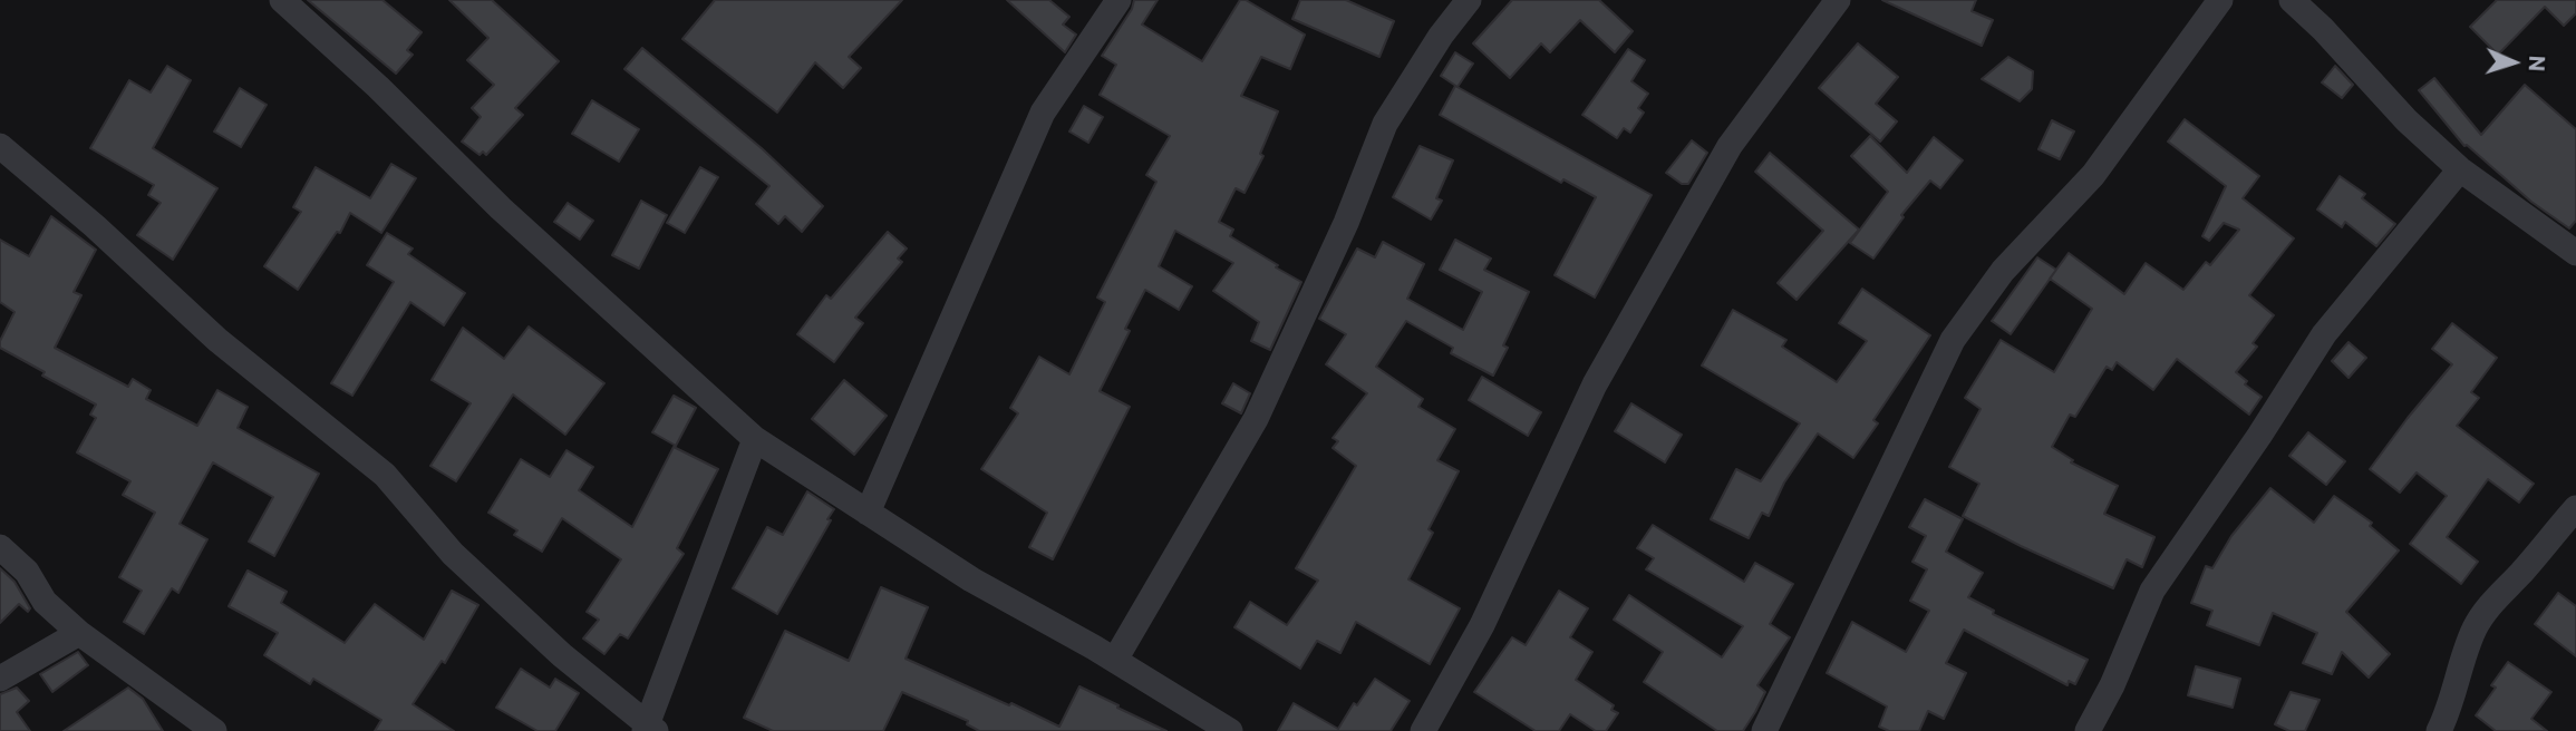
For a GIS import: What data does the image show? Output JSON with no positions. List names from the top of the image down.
{
  "north": "right"
}
